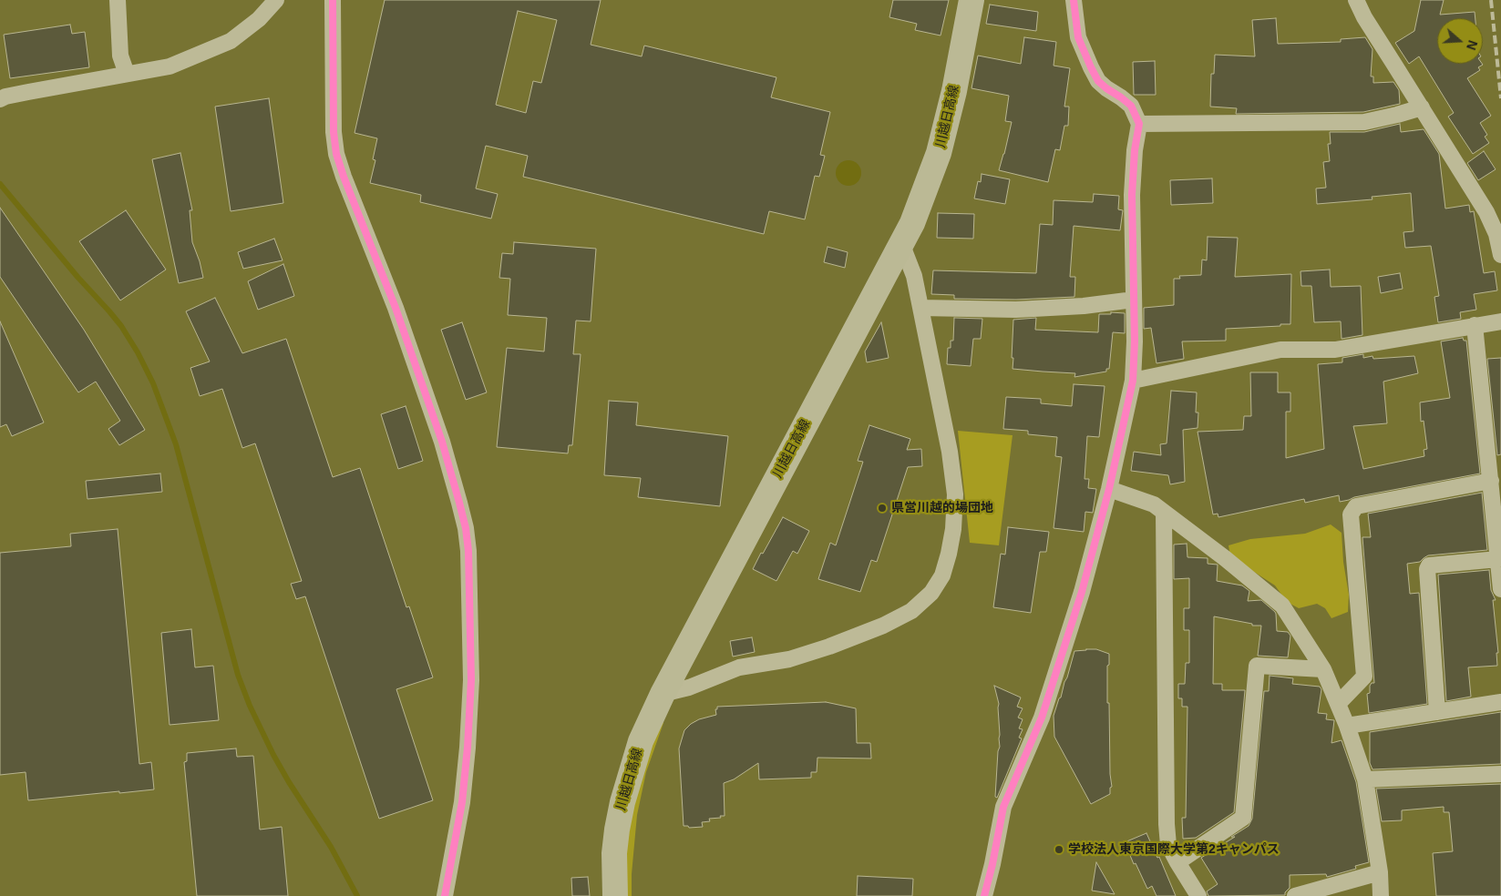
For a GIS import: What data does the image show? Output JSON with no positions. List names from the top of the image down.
{
  "streets": {
    "main road": ["川越日高線"]
  },
  "places": ["県営川越的場団地", "学校法人東京国際大学第2キャンパス"],
  "north": "right"
}
